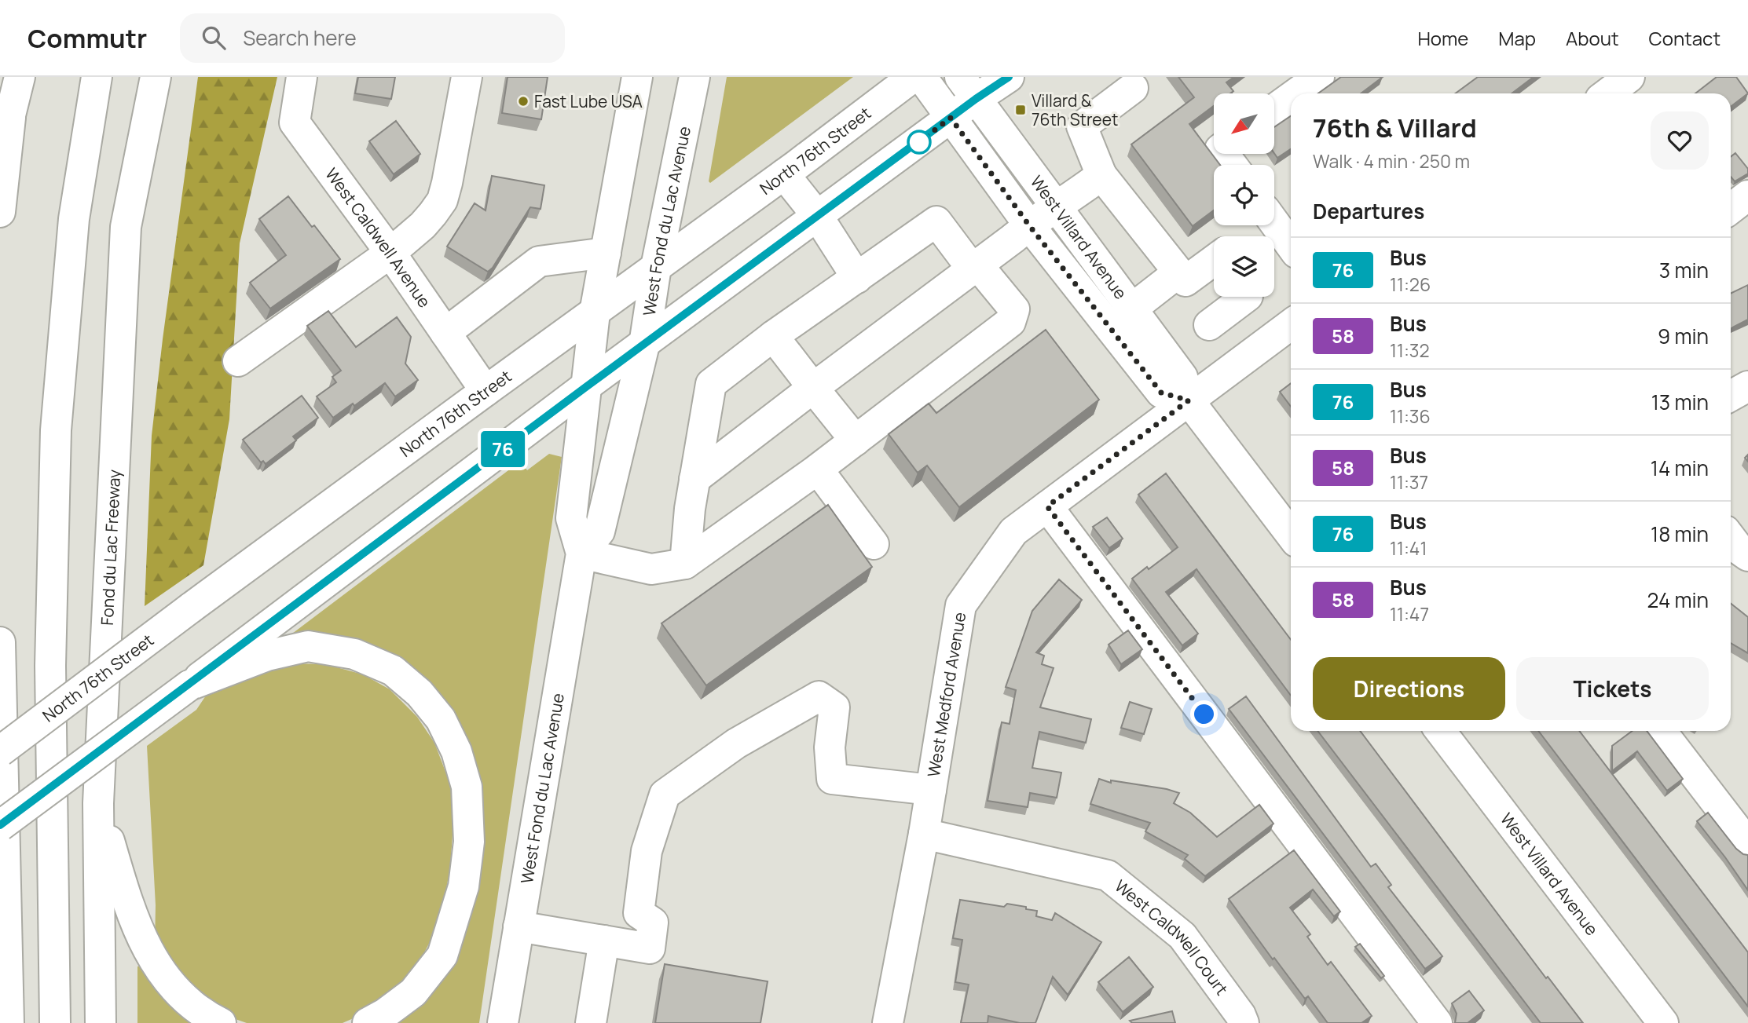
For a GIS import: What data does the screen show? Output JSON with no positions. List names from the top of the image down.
{
  "streets": {
    "main road": [
      "North 76th Street",
      "West Fond du Lac Avenue",
      "West Villard Avenue",
      "West Caldwell Avenue",
      "Fond du Lac Freeway",
      "West Medford Avenue",
      "West Caldwell Court"
    ]
  },
  "crossings": [
    ["North 76th Street", "West Fond du Lac Avenue"],
    ["North 76th Street", "West Caldwell Avenue"],
    ["West Villard Avenue", "West Medford Avenue"],
    ["West Medford Avenue", "West Caldwell Court"]
  ],
  "places": {
    "other": ["Fast Lube USA"],
    "transit": ["Villard & 76th Street"]
  },
  "lines": ["bus line 76"],
  "north": "bottom left",
  "page": {
    "header": "Commutr",
    "search": "Search here",
    "nav": [
      "Home",
      "Map",
      "About",
      "Contact"
    ],
    "on_map": "76",
    "heading": [
      ["76th & Villard", "Walk · 4 min · 250 m"],
      "Departures"
    ],
    "list": [
      {
        "mark": "76",
        "name": "Bus",
        "note": "11:26",
        "value": "3 min"
      },
      {
        "mark": "58",
        "name": "Bus",
        "note": "11:32",
        "value": "9 min"
      },
      {
        "mark": "76",
        "name": "Bus",
        "note": "11:36",
        "value": "13 min"
      },
      {
        "mark": "58",
        "name": "Bus",
        "note": "11:37",
        "value": "14 min"
      },
      {
        "mark": "76",
        "name": "Bus",
        "note": "11:41",
        "value": "18 min"
      },
      {
        "mark": "58",
        "name": "Bus",
        "note": "11:47",
        "value": "24 min"
      }
    ],
    "buttons": ["Directions", "Tickets"]
  }
}
